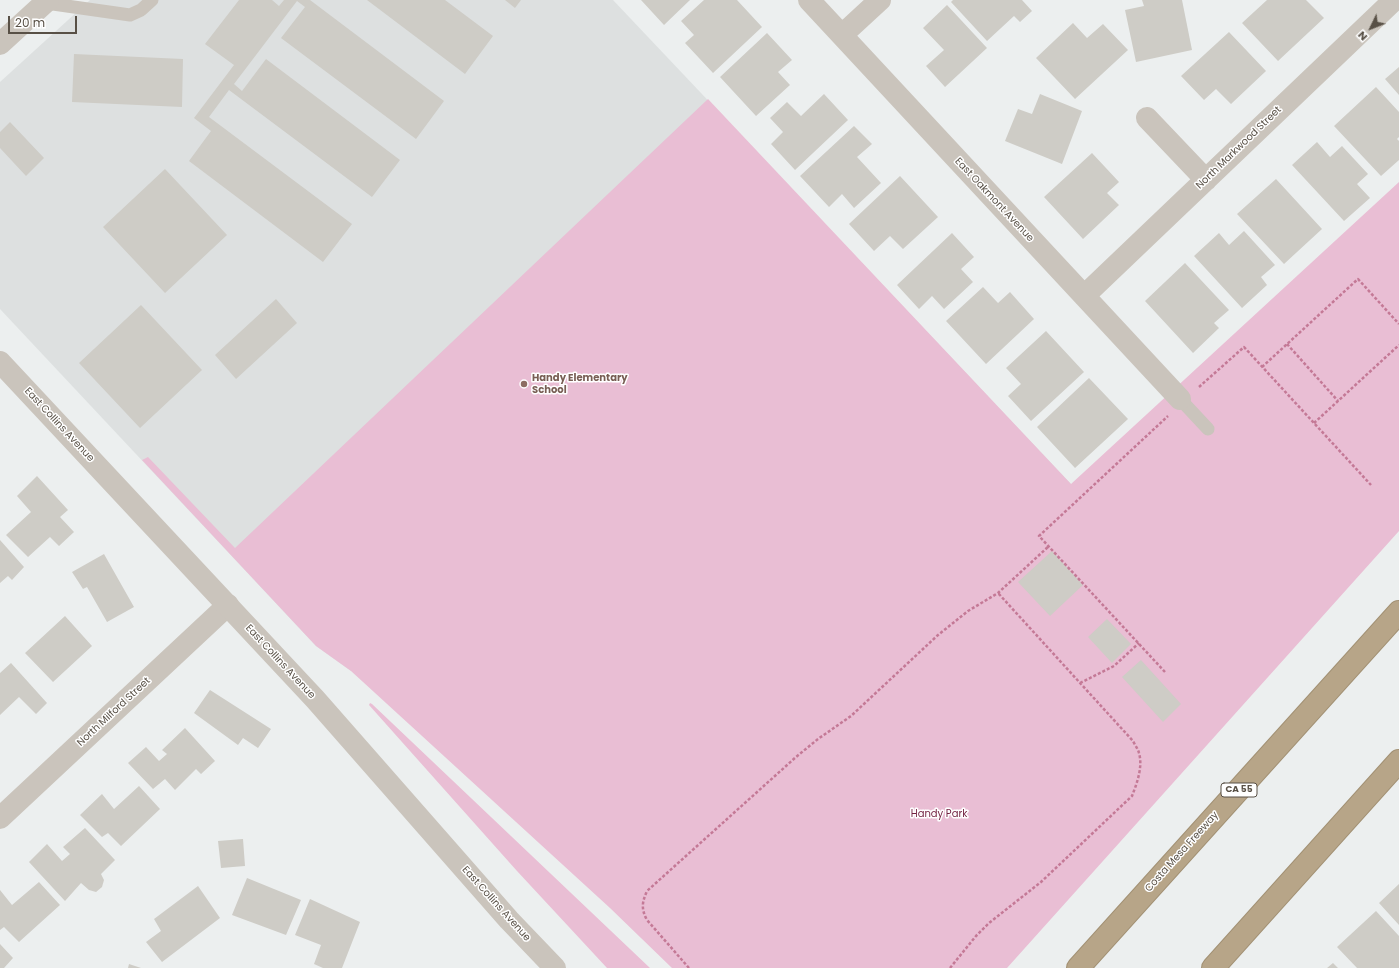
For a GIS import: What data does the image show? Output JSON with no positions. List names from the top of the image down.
{
  "streets": {
    "highway": ["CA 55", "Costa Mesa Freeway"],
    "street": [
      "North Markwood Street",
      "East Oakmont Avenue",
      "East Collins Avenue",
      "North Milford Street"
    ]
  },
  "crossings": [
    ["North Markwood Street", "East Oakmont Avenue"],
    ["East Collins Avenue", "North Milford Street"]
  ],
  "parks": ["Handy Park"],
  "places": ["Handy Elementary School"],
  "scale_bar": "20 m",
  "north": "bottom left"
}
